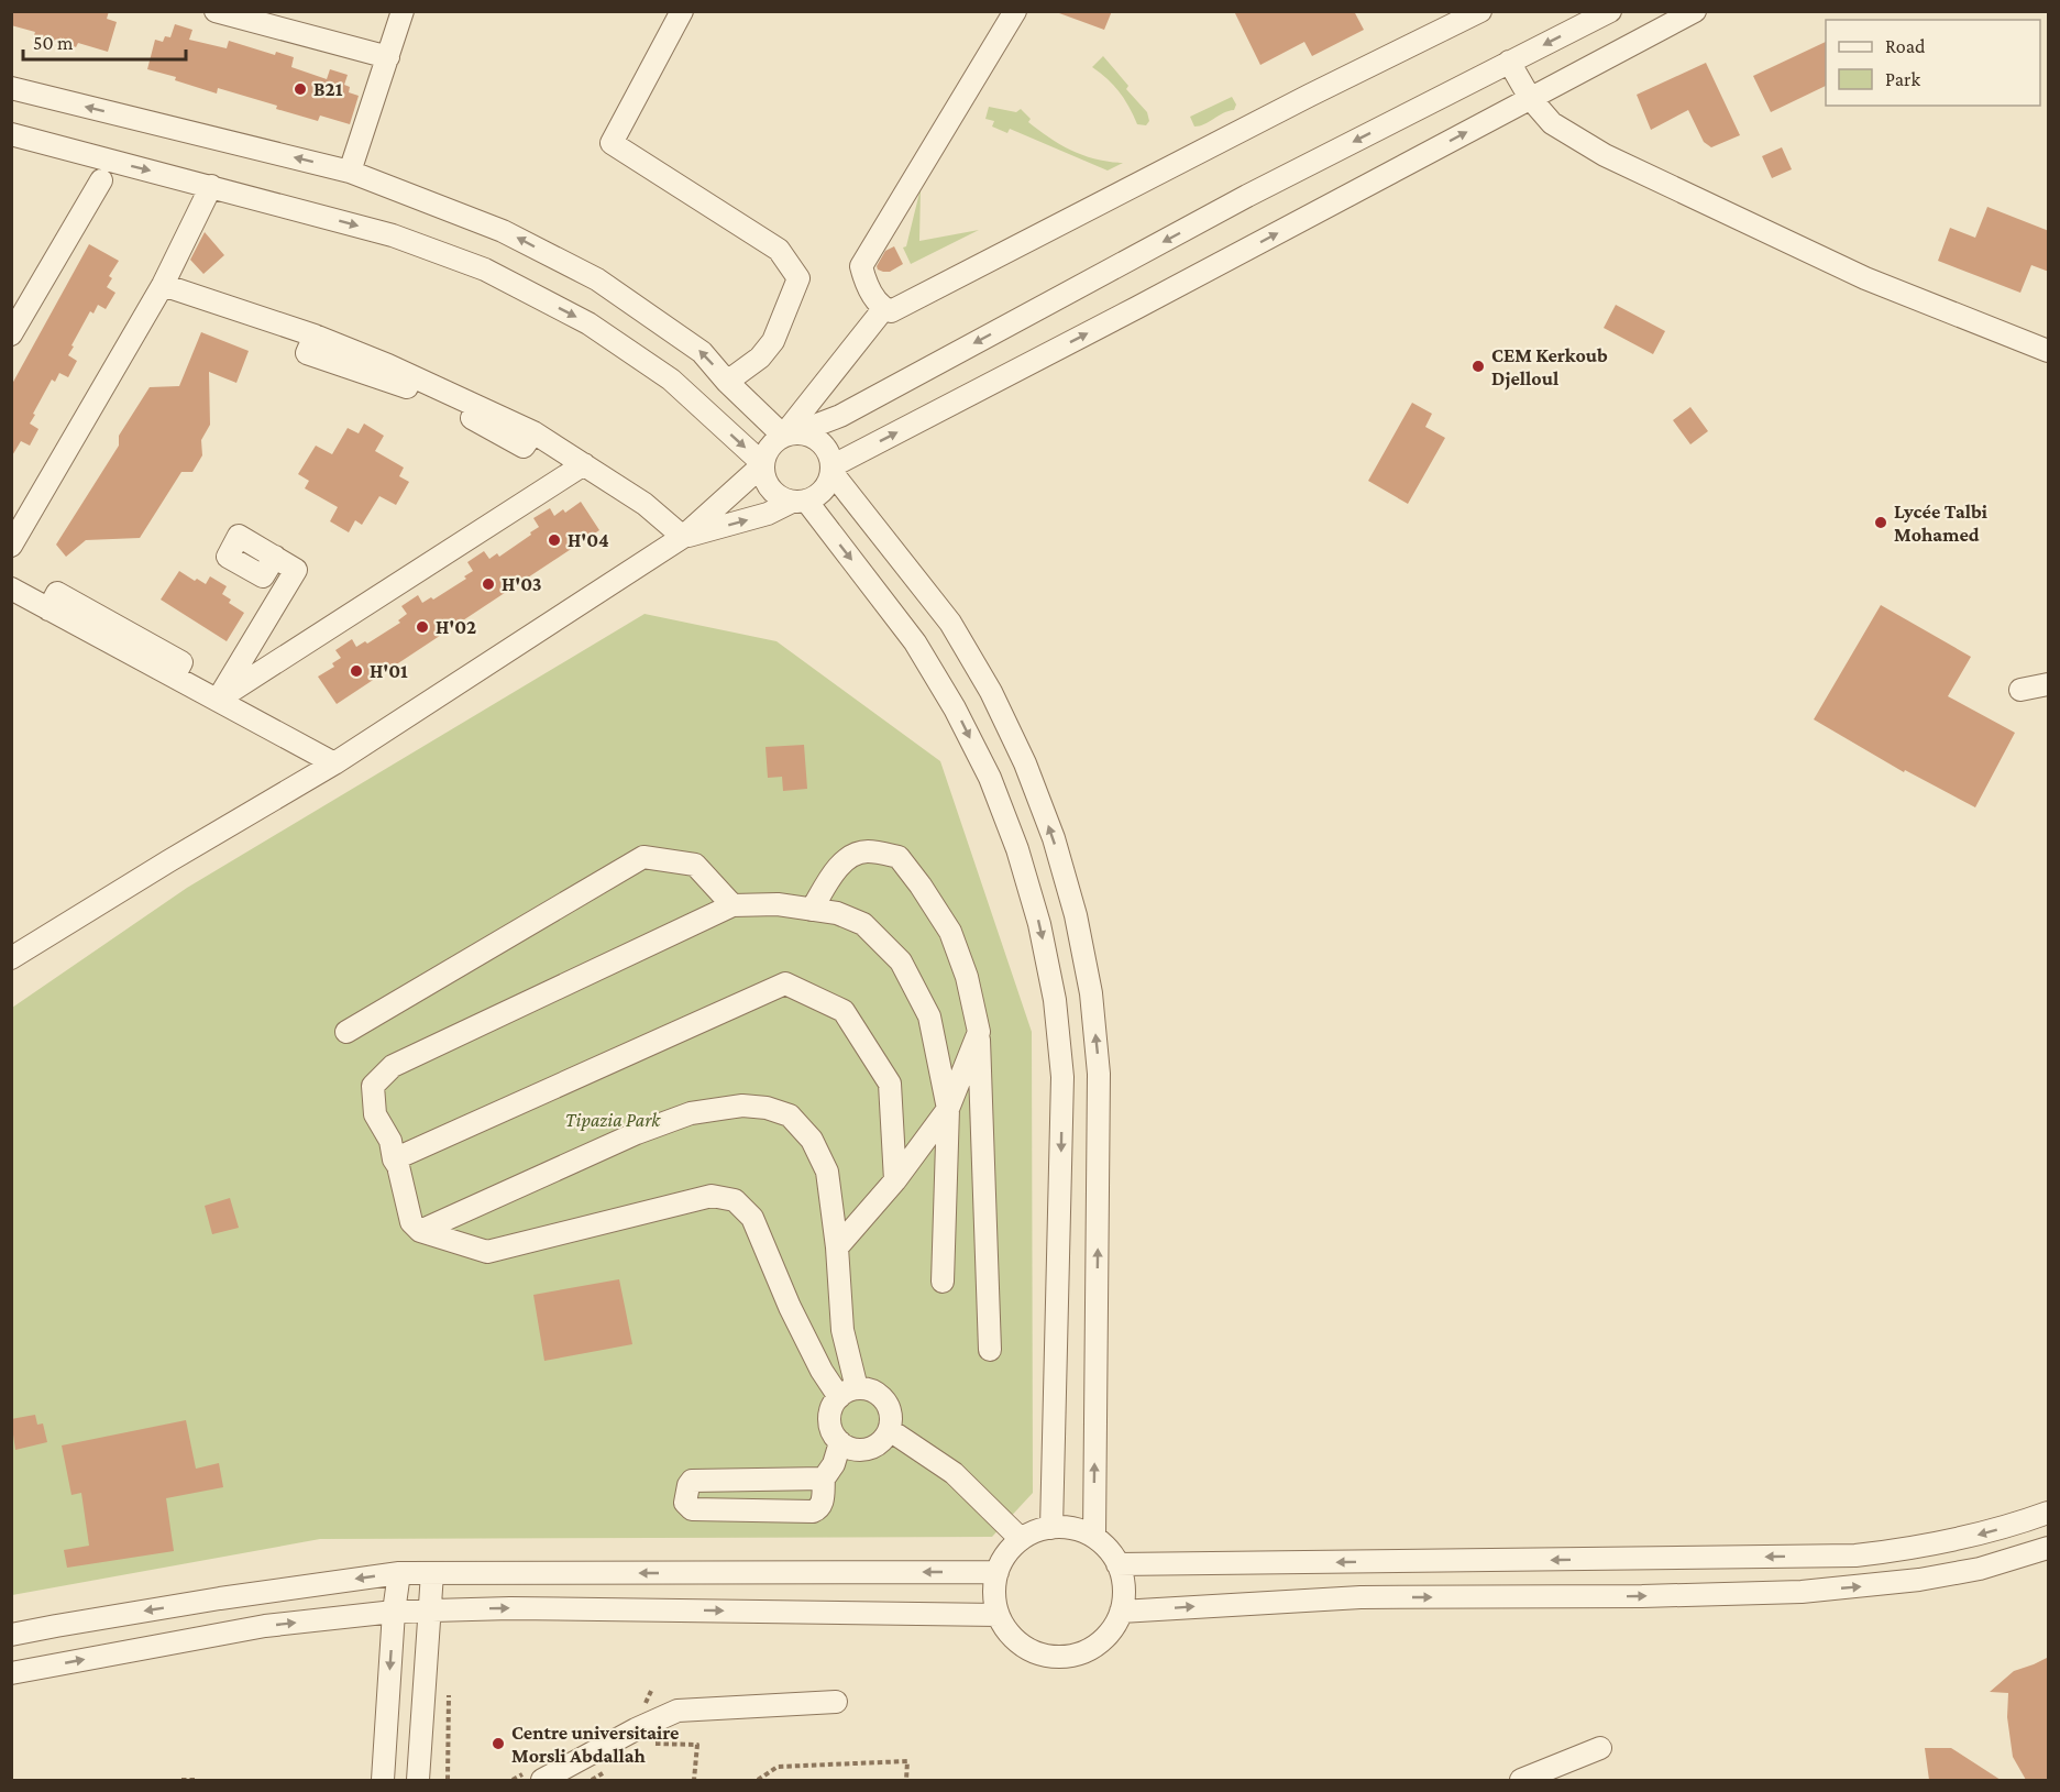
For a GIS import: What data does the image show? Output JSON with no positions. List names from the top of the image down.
{
  "parks": ["Tipazia Park"],
  "places": [
    "B21",
    "CEM Kerkoub Djelloul",
    "Lycée Talbi Mohamed",
    "H'04",
    "H'03",
    "H'02",
    "H'01",
    "Centre universitaire Morsli Abdallah"
  ],
  "legend": ["Road", "Park"],
  "scale_bar": "50 m"
}
